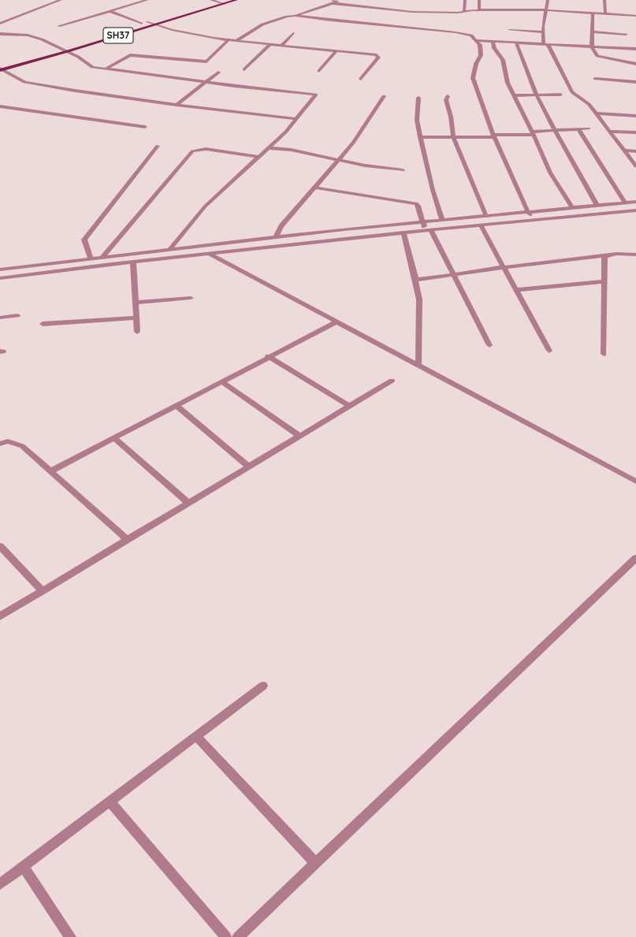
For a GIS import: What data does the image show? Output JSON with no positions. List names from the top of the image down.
{
  "streets": {
    "main road": ["SH37"]
  }
}
